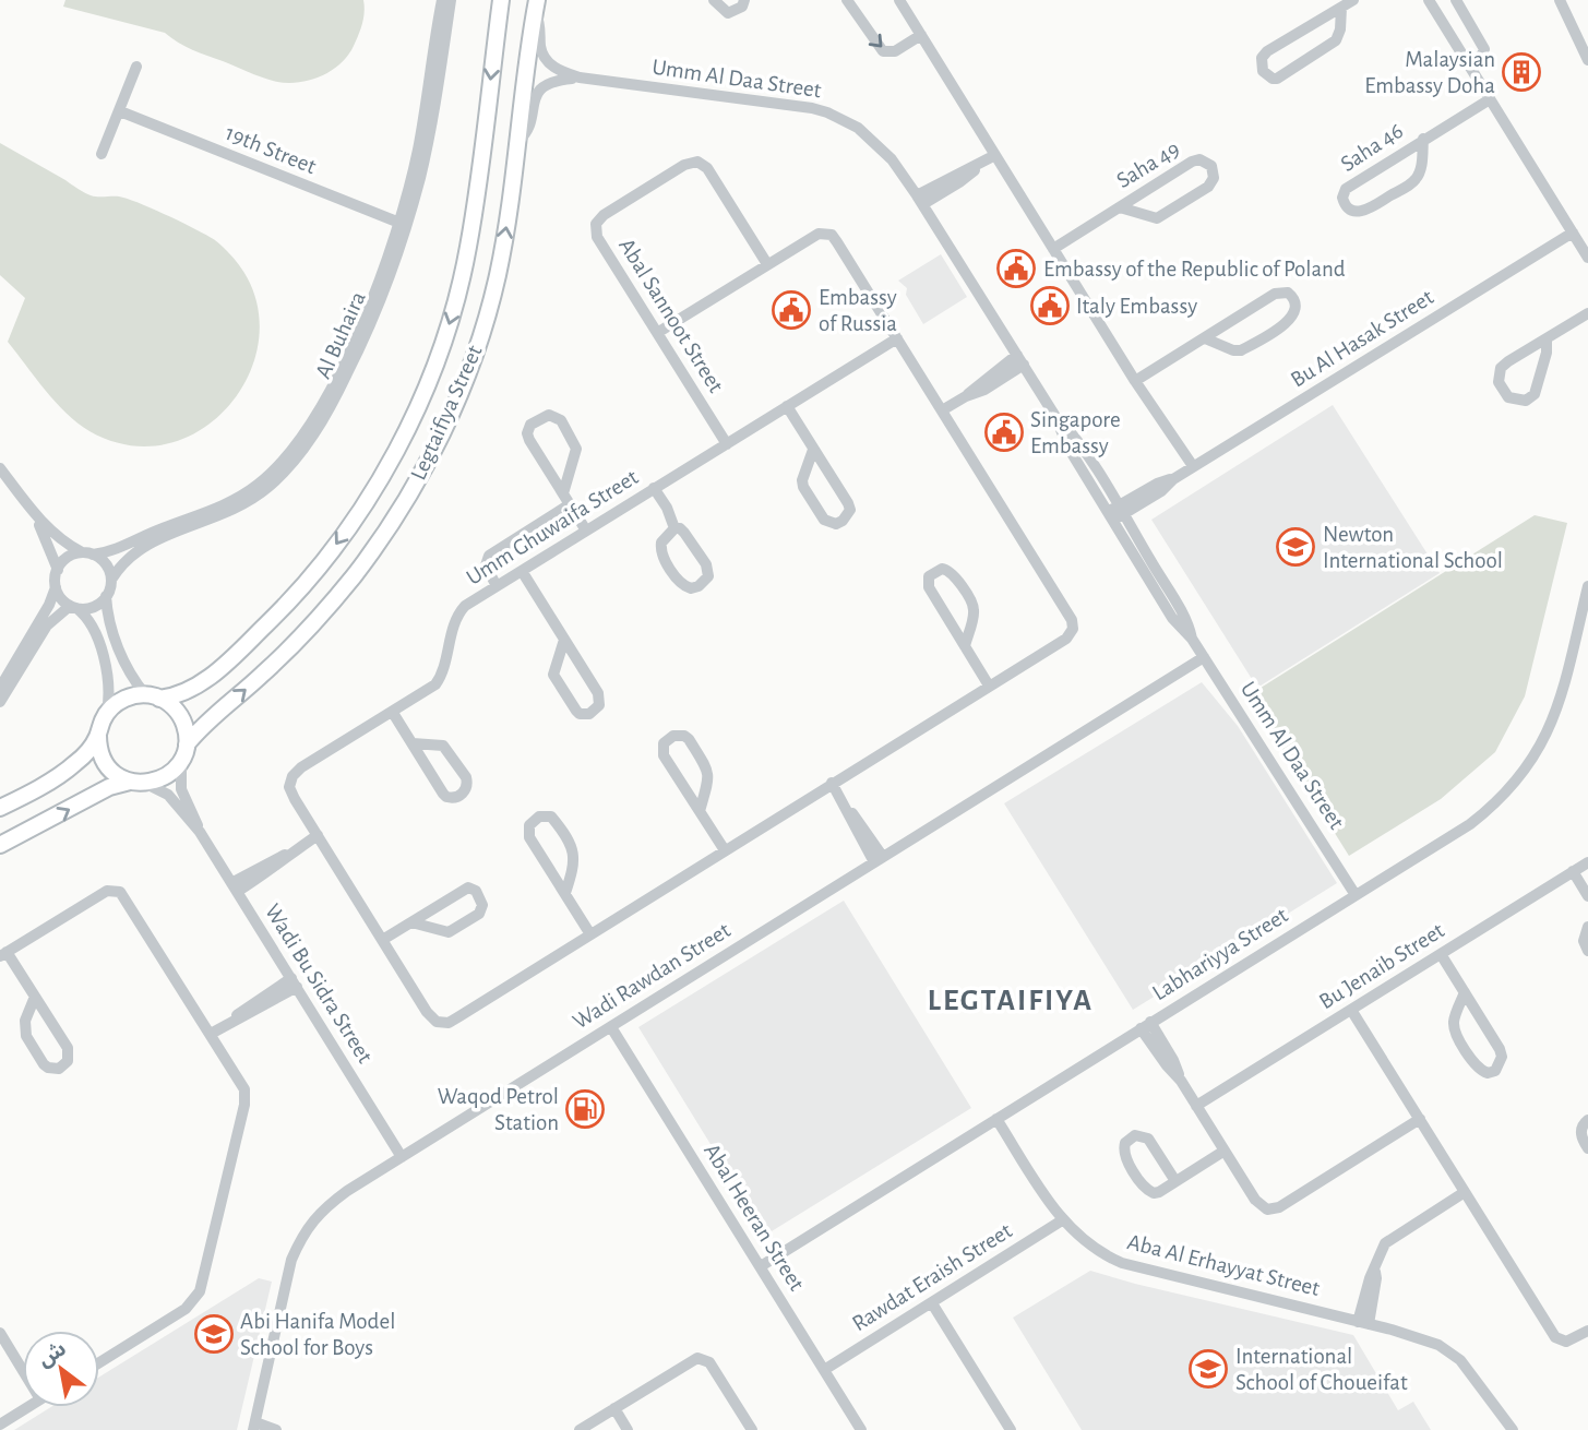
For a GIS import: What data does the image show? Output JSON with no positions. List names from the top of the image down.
{
  "streets": {
    "street": [
      "Umm Al Daa Street",
      "Saha 46",
      "19th Street",
      "Saha 49",
      "Abal Sannoot Street",
      "Al Buhaira",
      "Bu Al Hasak Street",
      "Legtaifiya Street",
      "Umm Ghuwaifa Street",
      "Labhariyya Street",
      "Bu Jenaib Street",
      "Wadi Rawdan Street",
      "Wadi Bu Sidra Street",
      "Abal Heeran Street",
      "Aba Al Erhayyat Street",
      "Rawdat Eraish Street"
    ]
  },
  "crossings": [
    ["Umm Al Daa Street", "Bu Al Hasak Street"],
    ["Umm Al Daa Street", "Legtaifiya Street"],
    ["Umm Al Daa Street", "Labhariyya Street"],
    ["Umm Al Daa Street", "Wadi Rawdan Street"],
    ["19th Street", "Al Buhaira"],
    ["Abal Sannoot Street", "Umm Ghuwaifa Street"],
    ["Legtaifiya Street", "Wadi Bu Sidra Street"],
    ["Labhariyya Street", "Abal Heeran Street"],
    ["Labhariyya Street", "Aba Al Erhayyat Street"],
    ["Wadi Rawdan Street", "Wadi Bu Sidra Street"],
    ["Wadi Rawdan Street", "Abal Heeran Street"],
    ["Abal Heeran Street", "Rawdat Eraish Street"],
    ["Aba Al Erhayyat Street", "Rawdat Eraish Street"]
  ],
  "districts": ["LEGTAIFIYA"],
  "places": {
    "building": ["Malaysian Embassy Doha"],
    "public building": [
      "Embassy of the Republic of Poland",
      "Italy Embassy",
      "Embassy of Russia",
      "Singapore Embassy"
    ],
    "school or university": ["Newton International School", "Abi Hanifa Model School for Boys", "International School of Choueifat"],
    "fuel station": ["Waqod Petrol Station"]
  },
  "north": "top left"
}
